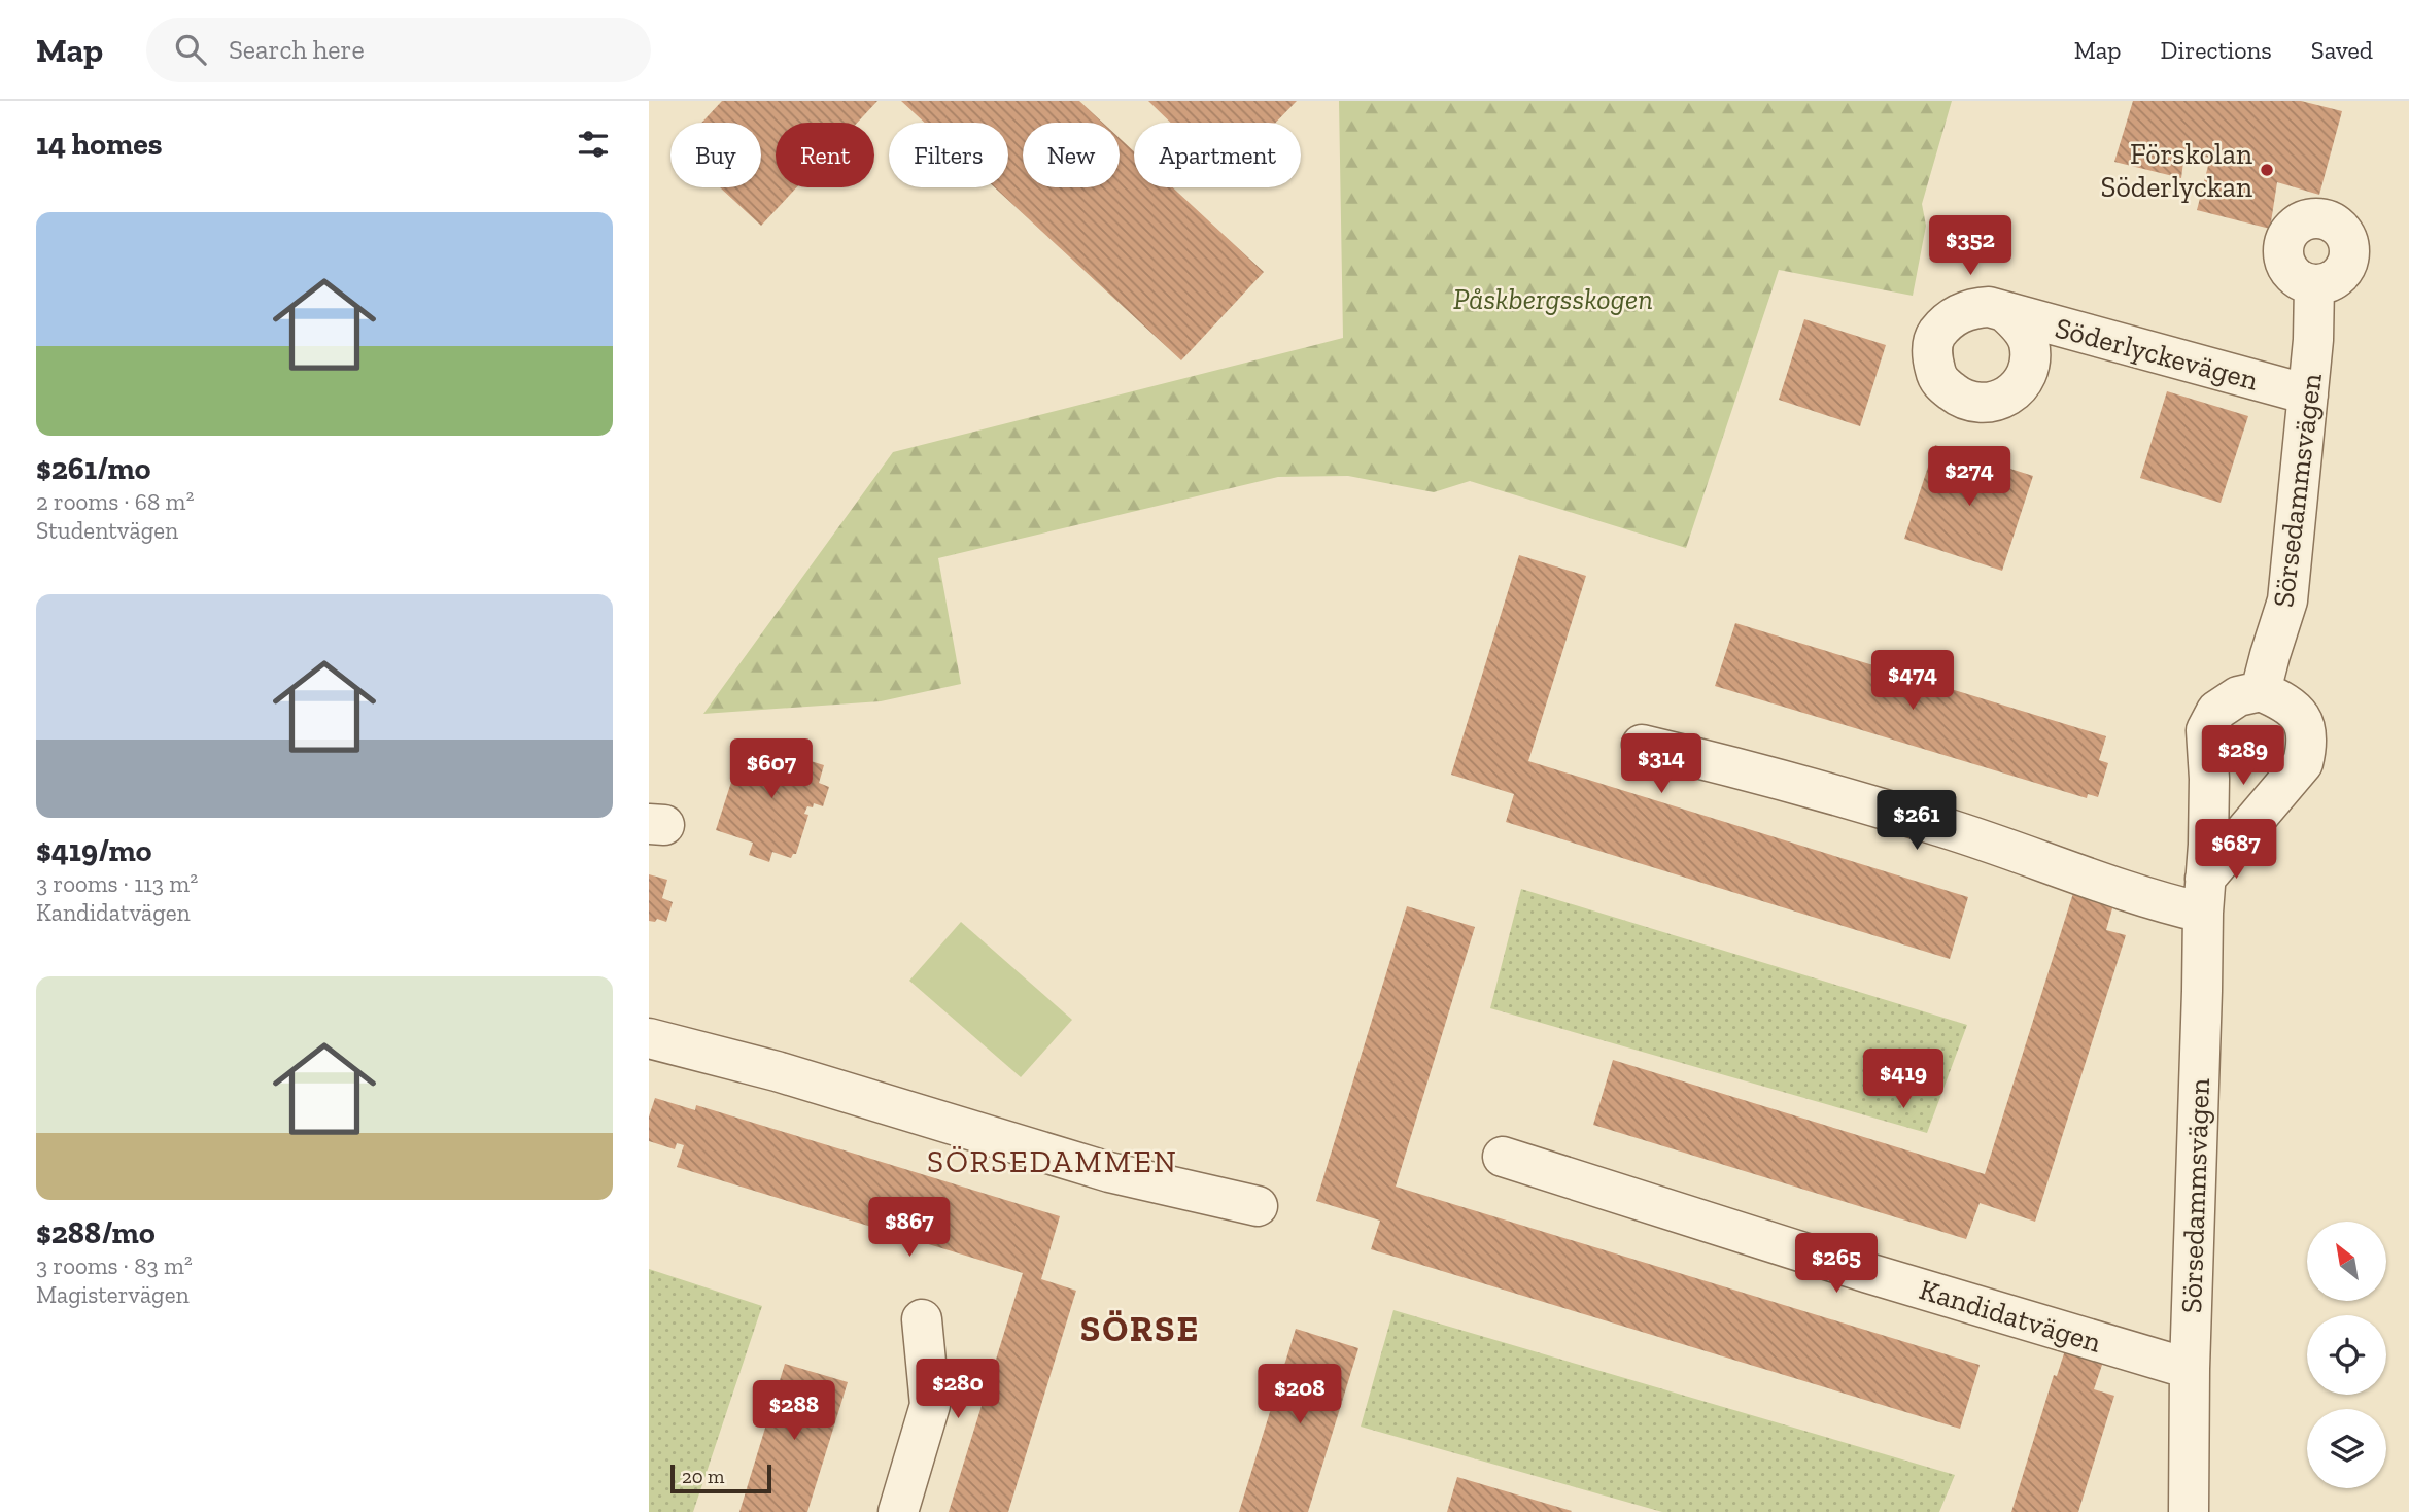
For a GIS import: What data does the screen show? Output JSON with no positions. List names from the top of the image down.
{
  "streets": {
    "street": ["Söderlyckevägen", "Sörsedammsvägen", "Kandidatvägen"]
  },
  "crossings": [
    ["Söderlyckevägen", "Sörsedammsvägen"],
    ["Sörsedammsvägen", "Kandidatvägen"]
  ],
  "districts": ["SÖRSEDAMMEN", "SÖRSE"],
  "parks": ["Påskbergsskogen"],
  "places": ["Förskolan Söderlyckan"],
  "scale_bar": "20 m",
  "north": "top left",
  "page": {
    "header": "Map",
    "search": "Search here",
    "nav": ["Map", "Directions", "Saved"],
    "heading": "14 homes",
    "chip": [
      "Buy",
      "Rent",
      "Filters",
      "New",
      "Apartment"
    ],
    "list": [
      {
        "name": "$261/mo",
        "note": "2 rooms · 68 m² · Studentvägen"
      },
      {
        "name": "$419/mo",
        "note": "3 rooms · 113 m² · Kandidatvägen"
      },
      {
        "name": "$288/mo",
        "note": "3 rooms · 83 m² · Magistervägen"
      }
    ],
    "price": [
      "$352",
      "$274",
      "$474",
      "$289",
      "$314",
      "$607",
      "$261",
      "$687",
      "$419",
      "$867",
      "$265",
      "$280",
      "$208",
      "$288"
    ],
    "scale": "20 m"
  }
}
